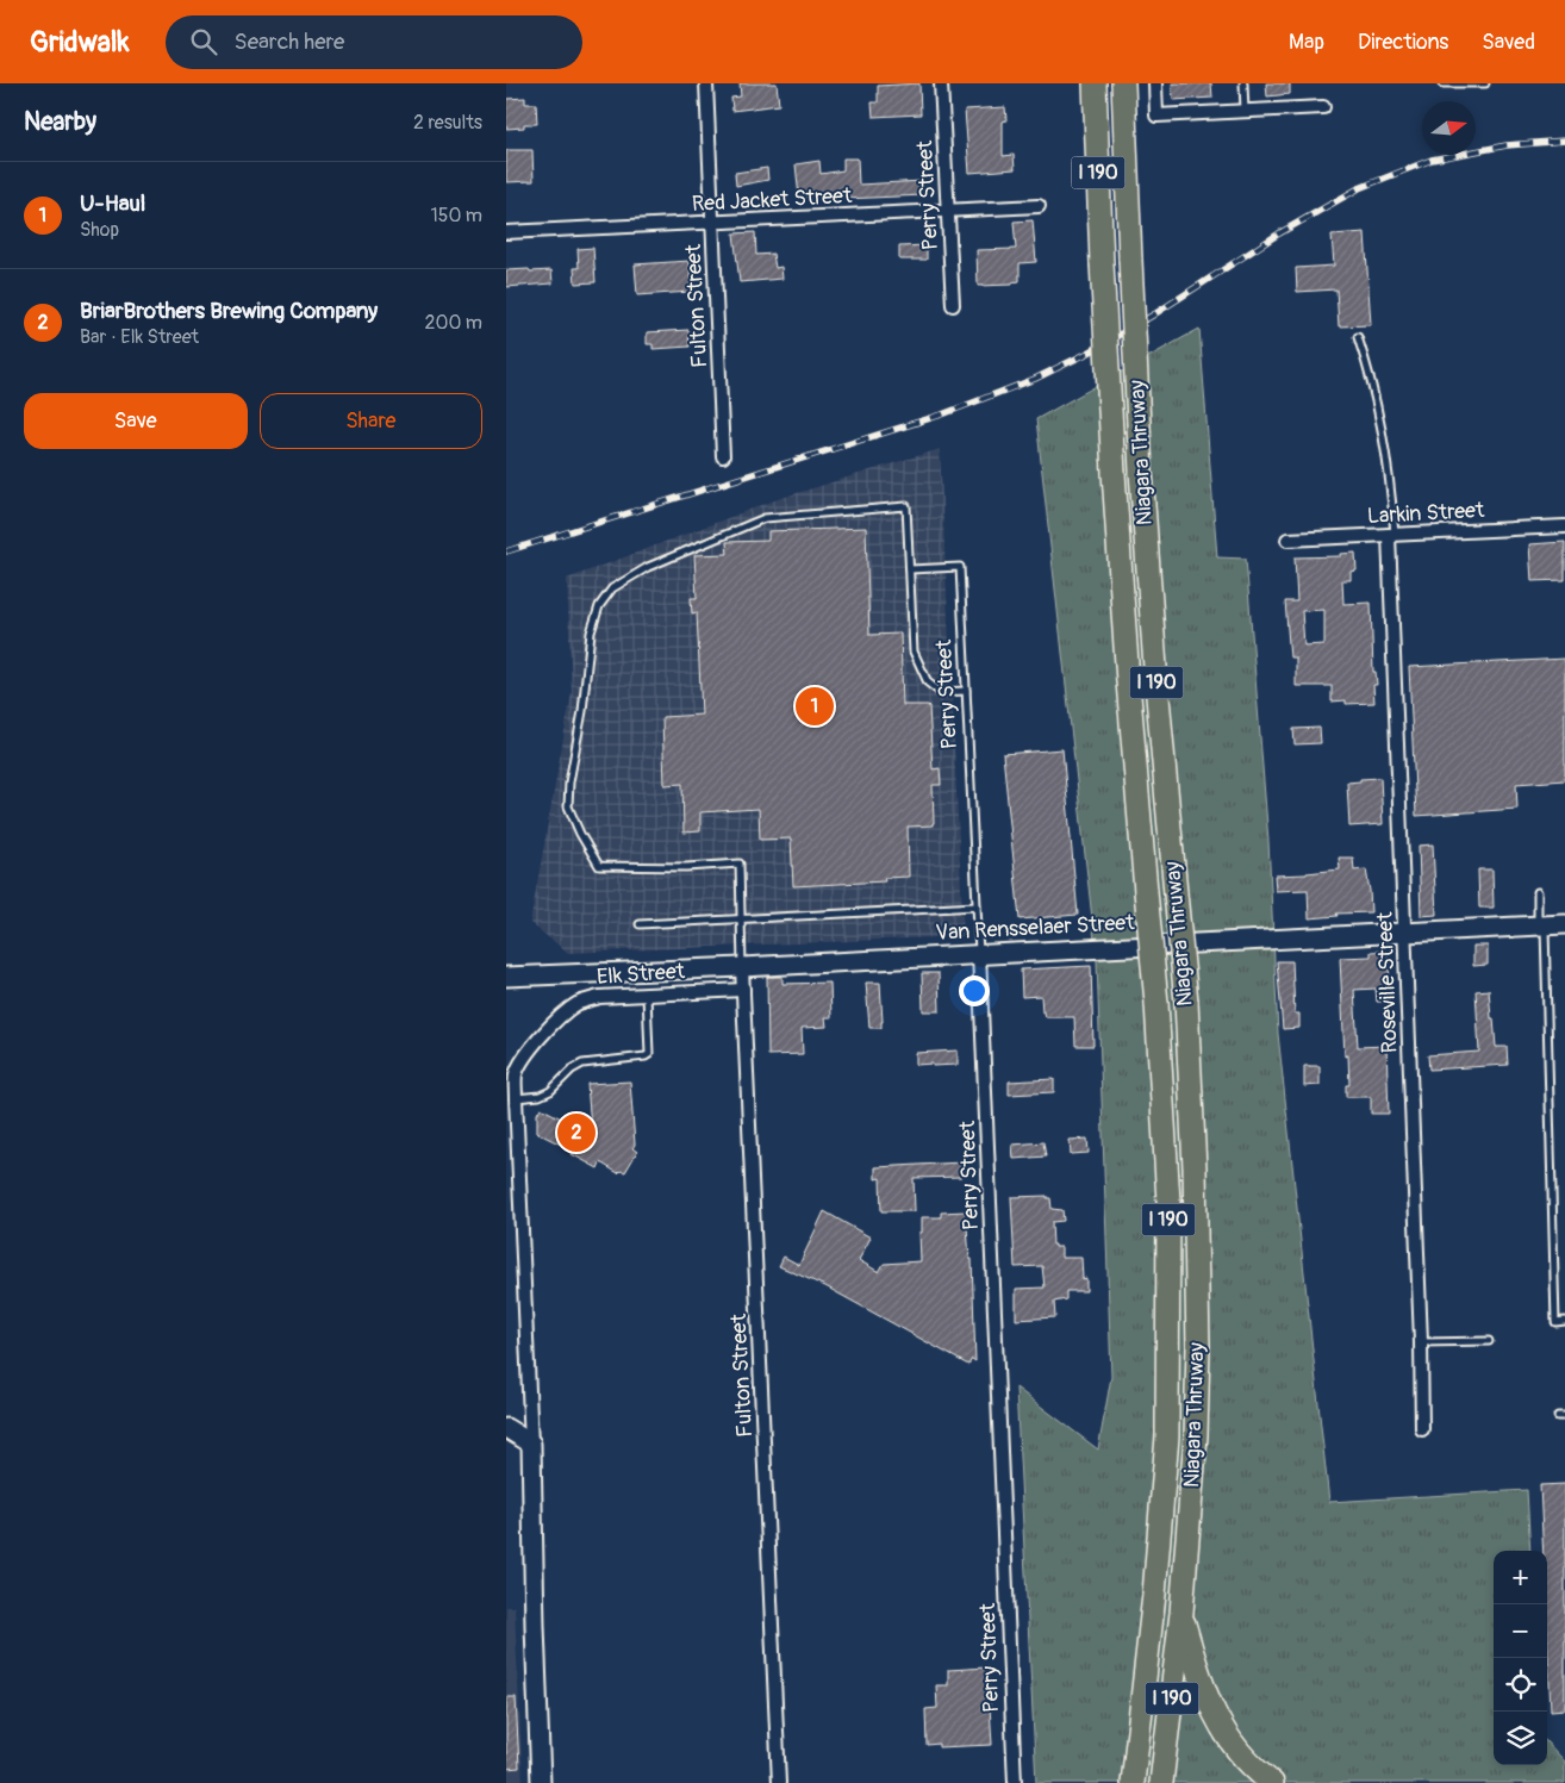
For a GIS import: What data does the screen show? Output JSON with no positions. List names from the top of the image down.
{
  "streets": {
    "highway": ["I 190", "Niagara Thruway"],
    "street": [
      "Perry Street",
      "Red Jacket Street",
      "Fulton Street",
      "Larkin Street",
      "Van Rensselaer Street",
      "Elk Street",
      "Roseville Street"
    ]
  },
  "crossings": [
    ["Perry Street", "Red Jacket Street"],
    ["Perry Street", "Van Rensselaer Street"],
    ["Red Jacket Street", "Fulton Street"],
    ["Fulton Street", "Van Rensselaer Street"],
    ["Fulton Street", "Elk Street"],
    ["Larkin Street", "Roseville Street"],
    ["Van Rensselaer Street", "Roseville Street"]
  ],
  "north": "right",
  "page": {
    "header": "Gridwalk",
    "search": "Search here",
    "nav": ["Map", "Directions", "Saved"],
    "heading": ["Nearby", "2 results"],
    "list": [
      {
        "mark": "1",
        "name": "U-Haul",
        "note": "Shop",
        "value": "150 m"
      },
      {
        "mark": "2",
        "name": "BriarBrothers Brewing Company",
        "note": "Bar · Elk Street",
        "value": "200 m"
      }
    ],
    "buttons": ["Save", "Share"],
    "pins": ["1", "2"],
    "map_buttons": ["+", "−"]
  }
}
